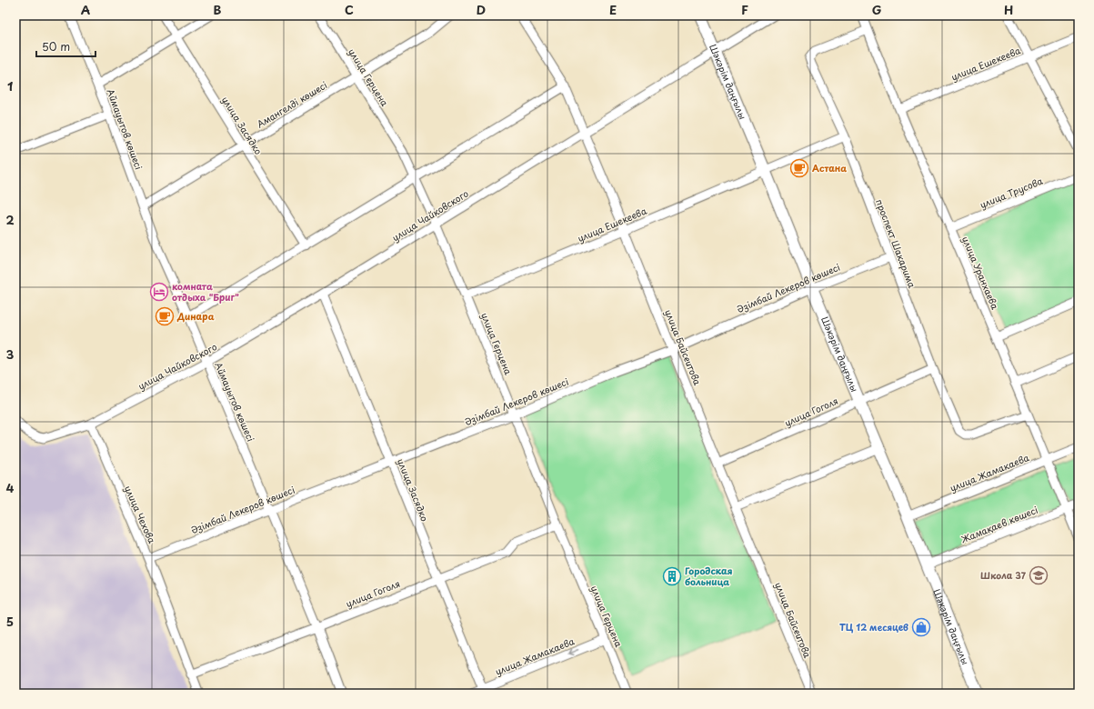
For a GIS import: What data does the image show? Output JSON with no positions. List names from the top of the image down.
{
  "streets": {
    "main road": ["Шәкәрім даңғылы"],
    "street": [
      "улица Ешекеева",
      "улица Герцена",
      "Амангелді көшесі",
      "улица Засядко",
      "Аймауытов көшесі",
      "улица Трусова",
      "улица Чайковского",
      "проспект Шакарима",
      "улица Уранхаева",
      "Әзімбай Лекеров көшесі",
      "улица Байсеитова",
      "улица Гоголя",
      "улица Жамакаева",
      "улица Чехова",
      "Жамақаев көшесі"
    ]
  },
  "crossings": [
    ["улица Ешекеева", "улица Герцена"],
    ["улица Ешекеева", "Шәкәрім даңғылы"],
    ["улица Ешекеева", "проспект Шакарима"],
    ["улица Ешекеева", "улица Уранхаева"],
    ["улица Ешекеева", "улица Байсеитова"],
    ["улица Герцена", "Амангелді көшесі"],
    ["улица Герцена", "улица Чайковского"],
    ["улица Герцена", "Әзімбай Лекеров көшесі"],
    ["улица Герцена", "улица Гоголя"],
    ["улица Герцена", "улица Жамакаева"],
    ["Шәкәрім даңғылы", "улица Чайковского"],
    ["Шәкәрім даңғылы", "Әзімбай Лекеров көшесі"],
    ["Шәкәрім даңғылы", "улица Гоголя"],
    ["Шәкәрім даңғылы", "улица Жамакаева"],
    ["Шәкәрім даңғылы", "Жамақаев көшесі"],
    ["Амангелді көшесі", "улица Засядко"],
    ["Амангелді көшесі", "Аймауытов көшесі"],
    ["улица Засядко", "улица Чайковского"],
    ["улица Засядко", "Әзімбай Лекеров көшесі"],
    ["улица Засядко", "улица Гоголя"],
    ["улица Засядко", "улица Жамакаева"],
    ["Аймауытов көшесі", "улица Чайковского"],
    ["Аймауытов көшесі", "Әзімбай Лекеров көшесі"],
    ["Аймауытов көшесі", "улица Гоголя"],
    ["улица Трусова", "улица Уранхаева"],
    ["улица Чайковского", "улица Байсеитова"],
    ["улица Чайковского", "улица Чехова"],
    ["проспект Шакарима", "улица Уранхаева"],
    ["проспект Шакарима", "Әзімбай Лекеров көшесі"],
    ["проспект Шакарима", "улица Гоголя"],
    ["улица Уранхаева", "улица Жамакаева"],
    ["улица Уранхаева", "Жамақаев көшесі"],
    ["Әзімбай Лекеров көшесі", "улица Байсеитова"],
    ["Әзімбай Лекеров көшесі", "улица Чехова"],
    ["улица Байсеитова", "улица Гоголя"],
    ["улица Гоголя", "улица Чехова"]
  ],
  "one_way": ["улица Жамакаева"],
  "places": {
    "cafe": ["Астана", "Динара"],
    "hotel": ["комната отдыха \"Бриг\""],
    "school or university": ["Школа 37"],
    "building": ["Городская больница"],
    "shop": ["ТЦ 12 месяцев"]
  },
  "scale_bar": "50 m",
  "grid": {
    "columns": [
      "A",
      "B",
      "C",
      "D",
      "E",
      "F",
      "G",
      "H"
    ],
    "rows": [
      "1",
      "2",
      "3",
      "4",
      "5"
    ]
  }
}
